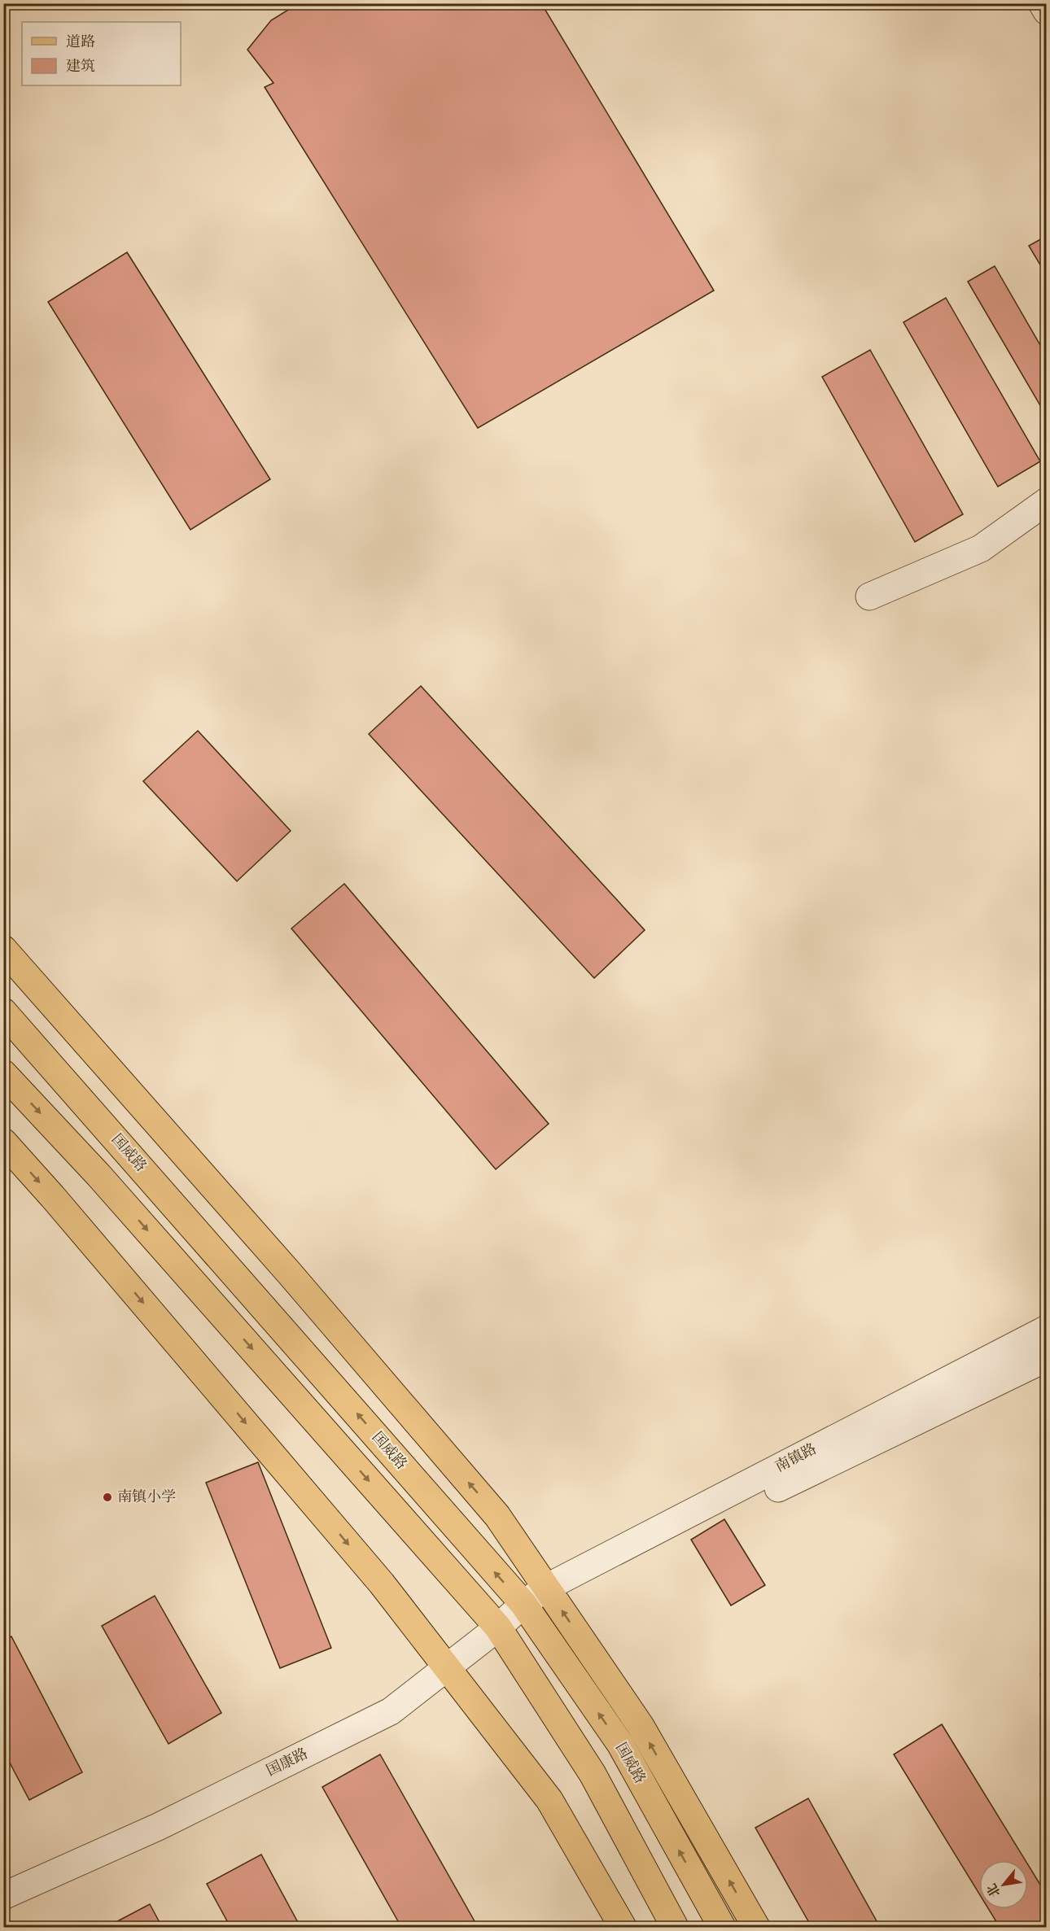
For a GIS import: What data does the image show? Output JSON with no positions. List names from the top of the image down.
{
  "streets": {
    "main road": ["国威路"],
    "street": ["南镇路", "国康路"]
  },
  "crossings": [
    ["国威路", "国康路"],
    ["南镇路", "国康路"]
  ],
  "places": ["南镇小学"],
  "legend": ["道路", "建筑"],
  "north": "bottom left"
}
